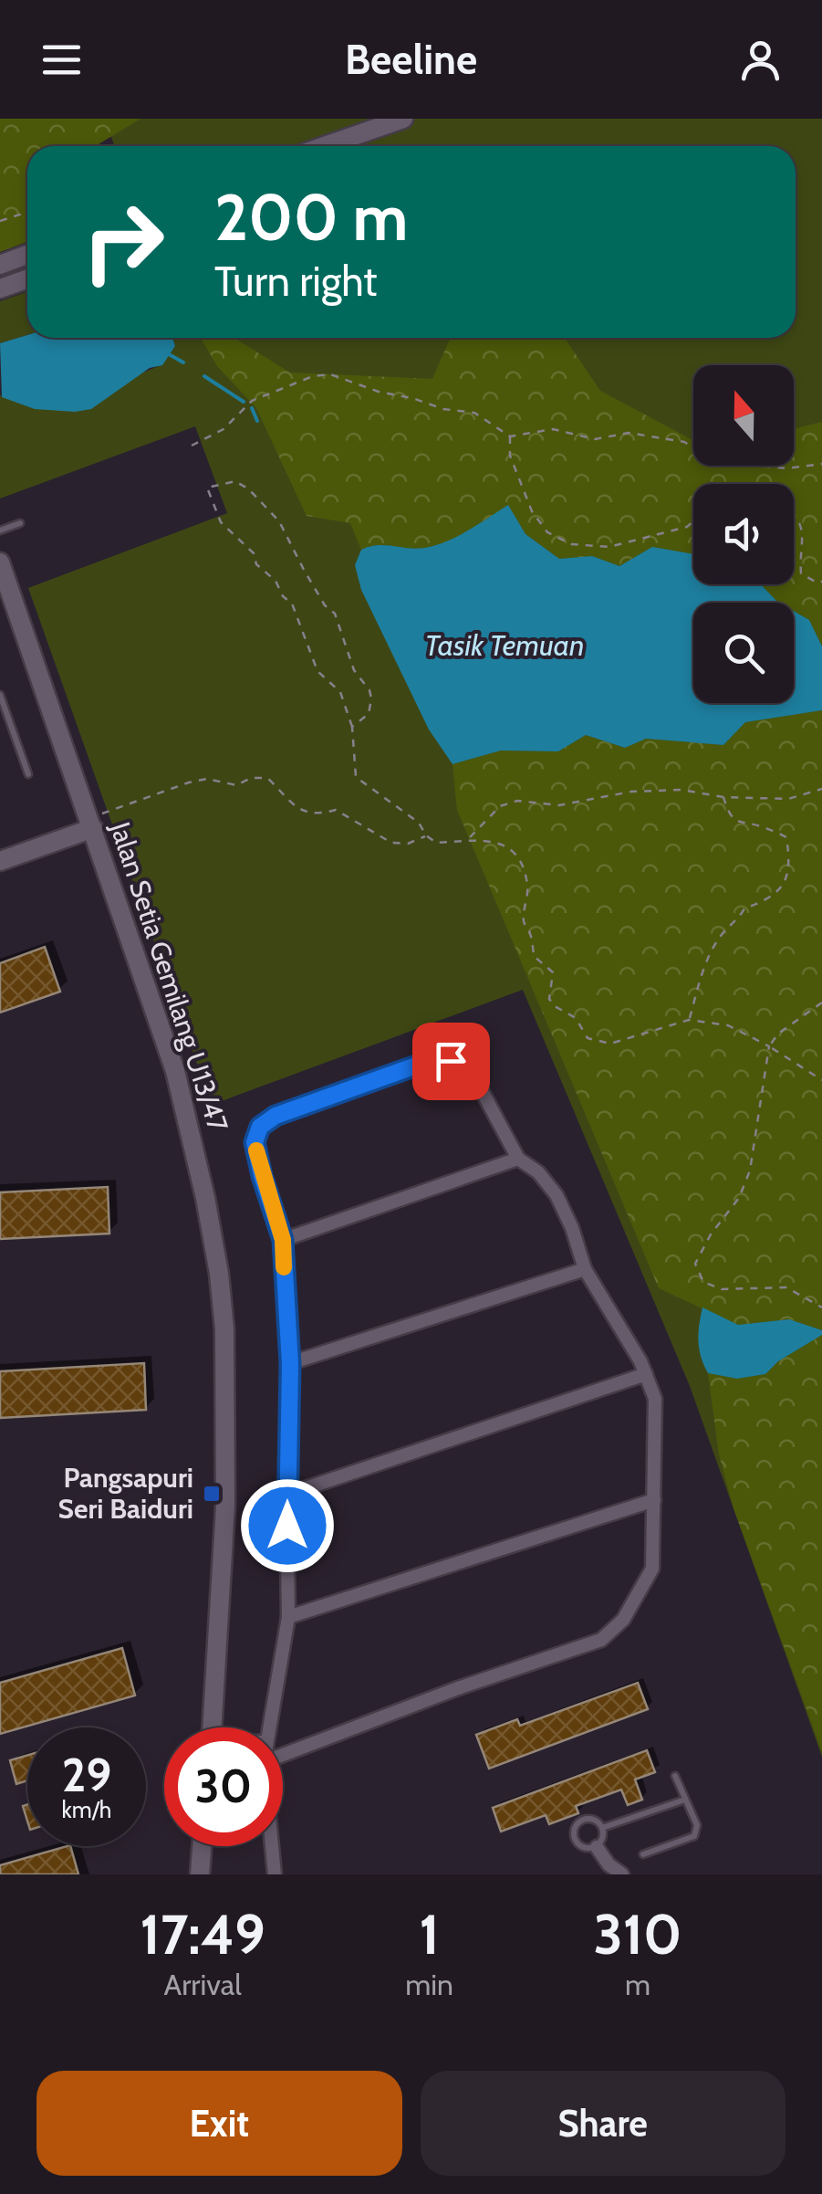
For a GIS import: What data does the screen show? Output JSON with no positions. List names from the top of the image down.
{
  "streets": {
    "street": ["Jalan Setia Gemilang U13/47"]
  },
  "water": ["Tasik Temuan"],
  "places": {
    "transit": ["Pangsapuri Seri Baiduri"]
  },
  "north": "top",
  "page": {
    "header": "Beeline",
    "turn": ["200 m", "Turn right"],
    "speed": "29 km/h",
    "limit": "30",
    "eta": [
      "17:49",
      "Arrival",
      "1",
      "min",
      "310",
      "m"
    ],
    "buttons": ["Exit", "Share"]
  }
}
